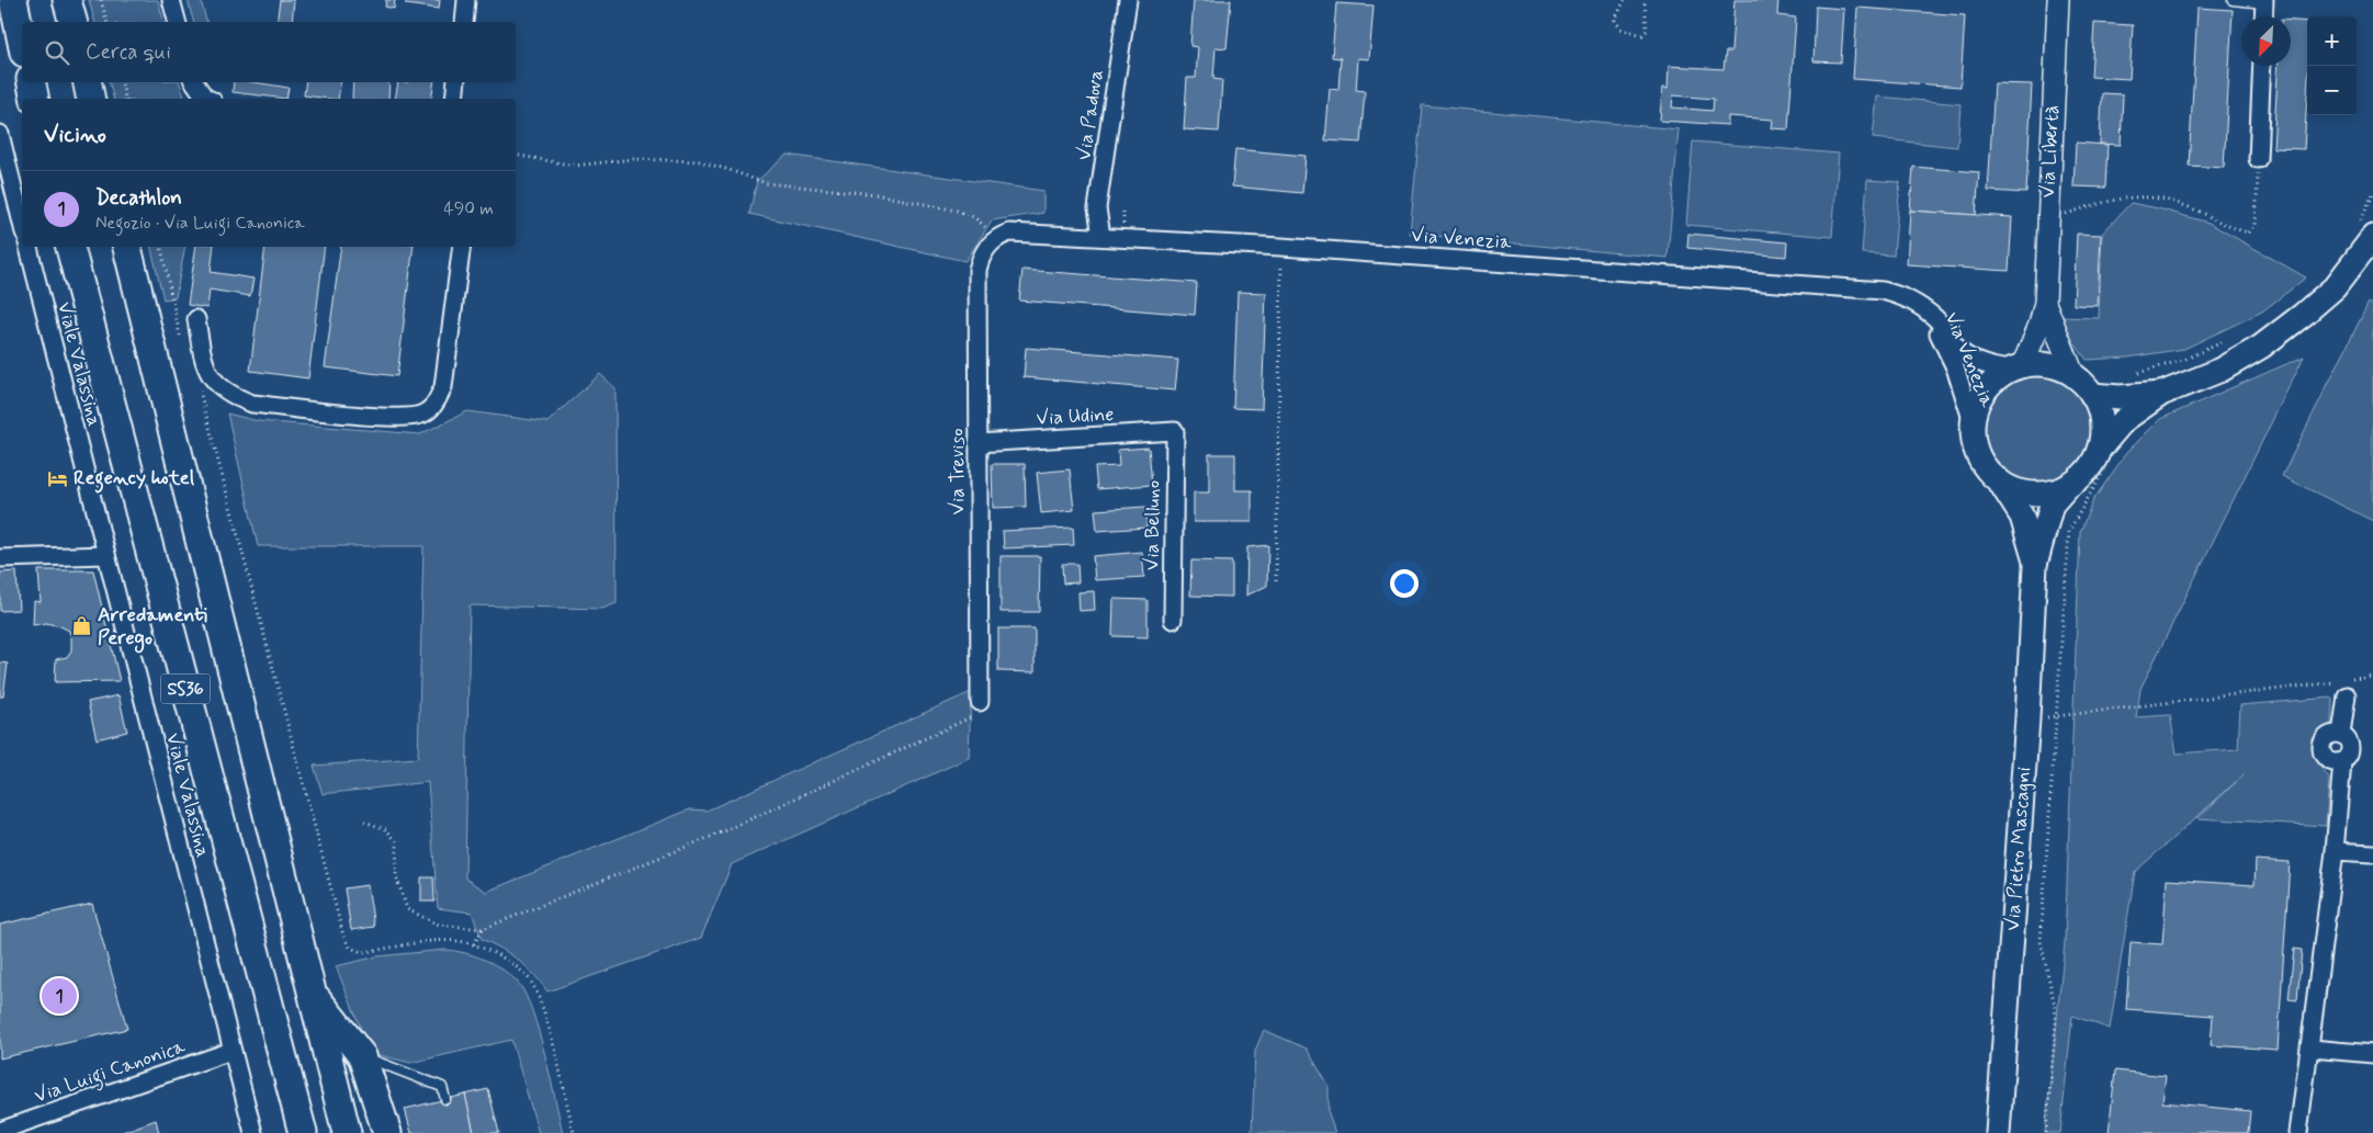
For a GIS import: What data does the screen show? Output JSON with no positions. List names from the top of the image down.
{
  "streets": {
    "highway": ["SS36"],
    "main road": ["Via Pietro Mascagni"],
    "street": [
      "Via Padova",
      "Via Libertà",
      "Via Venezia",
      "Viale Valassina",
      "Via Udine",
      "Via Treviso",
      "Via Belluno",
      "Via Luigi Canonica"
    ]
  },
  "crossings": [
    ["Via Padova", "Via Venezia"],
    ["Via Libertà", "Via Venezia"],
    ["Via Libertà", "Via Pietro Mascagni"],
    ["Via Venezia", "Via Treviso"],
    ["Via Venezia", "Via Pietro Mascagni"],
    ["Viale Valassina", "Via Luigi Canonica"],
    ["Via Udine", "Via Treviso"],
    ["Via Udine", "Via Belluno"]
  ],
  "places": {
    "hotel": ["Regency hotel"],
    "shop": ["Arredamenti Perego"]
  },
  "north": "bottom left",
  "page": {
    "map_buttons": ["+", "−"],
    "search": "Cerca qui",
    "heading": "Vicino",
    "list": [
      {
        "mark": "1",
        "name": "Decathlon",
        "note": "Negozio · Via Luigi Canonica",
        "value": "490 m"
      }
    ],
    "pins": "1"
  }
}
